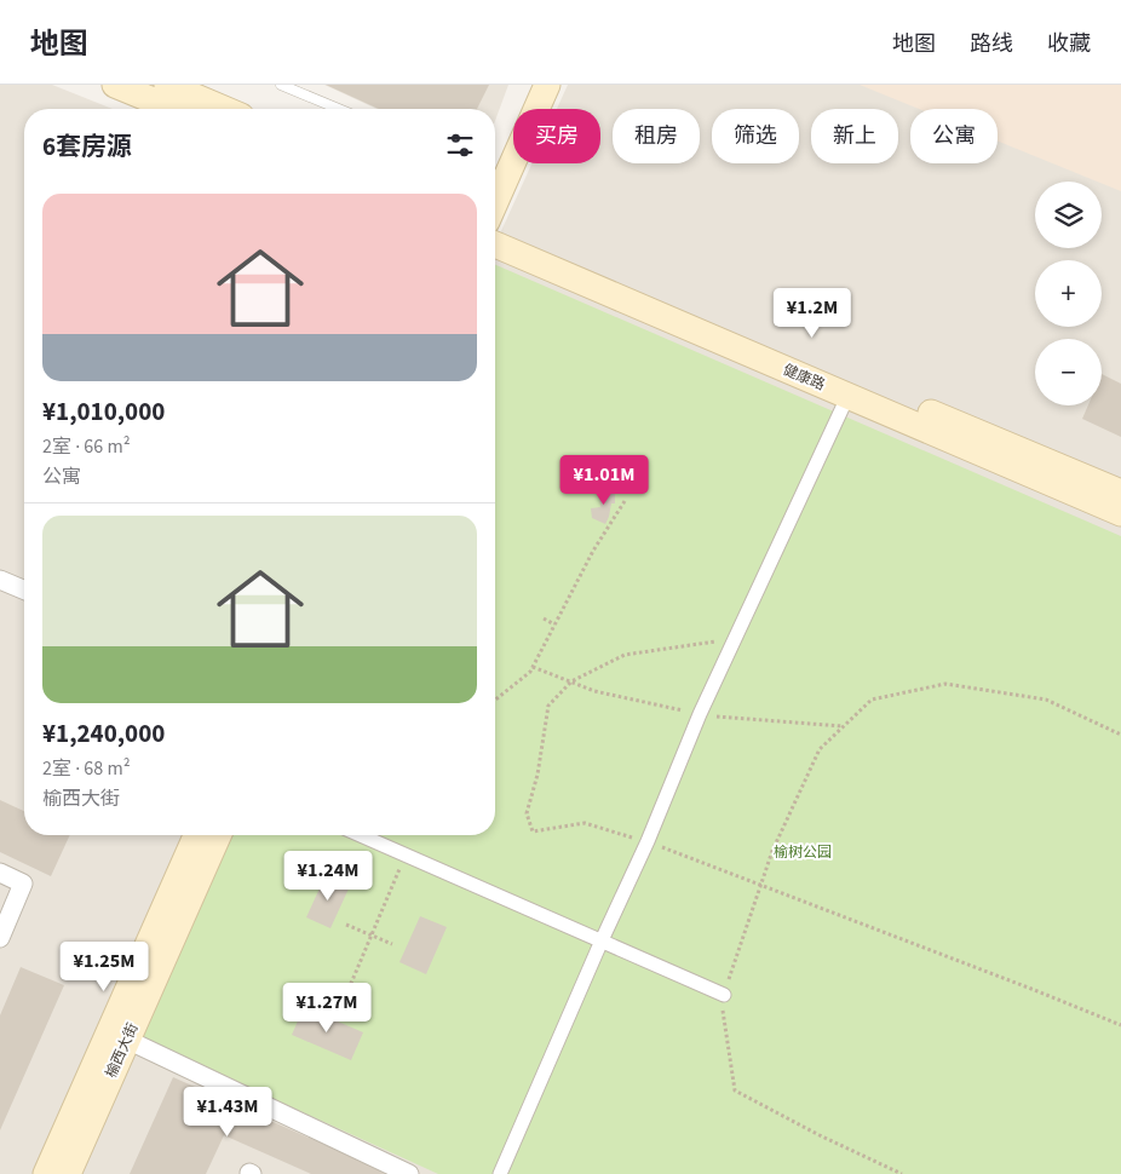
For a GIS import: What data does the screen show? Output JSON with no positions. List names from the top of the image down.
{
  "streets": {
    "main road": ["健康路", "榆西大街"]
  },
  "parks": ["榆树公园"],
  "page": {
    "header": "地图",
    "nav": ["地图", "路线", "收藏"],
    "chip": [
      "买房",
      "租房",
      "筛选",
      "新上",
      "公寓"
    ],
    "heading": "6套房源",
    "map_buttons": ["+", "−"],
    "list": [
      {
        "name": "¥1,010,000",
        "note": "2室 · 66 m² · 公寓"
      },
      {
        "name": "¥1,240,000",
        "note": "2室 · 68 m² · 榆西大街"
      }
    ],
    "price": [
      "¥1.2M",
      "¥1.01M",
      "¥1.24M",
      "¥1.25M",
      "¥1.27M",
      "¥1.43M"
    ]
  }
}
